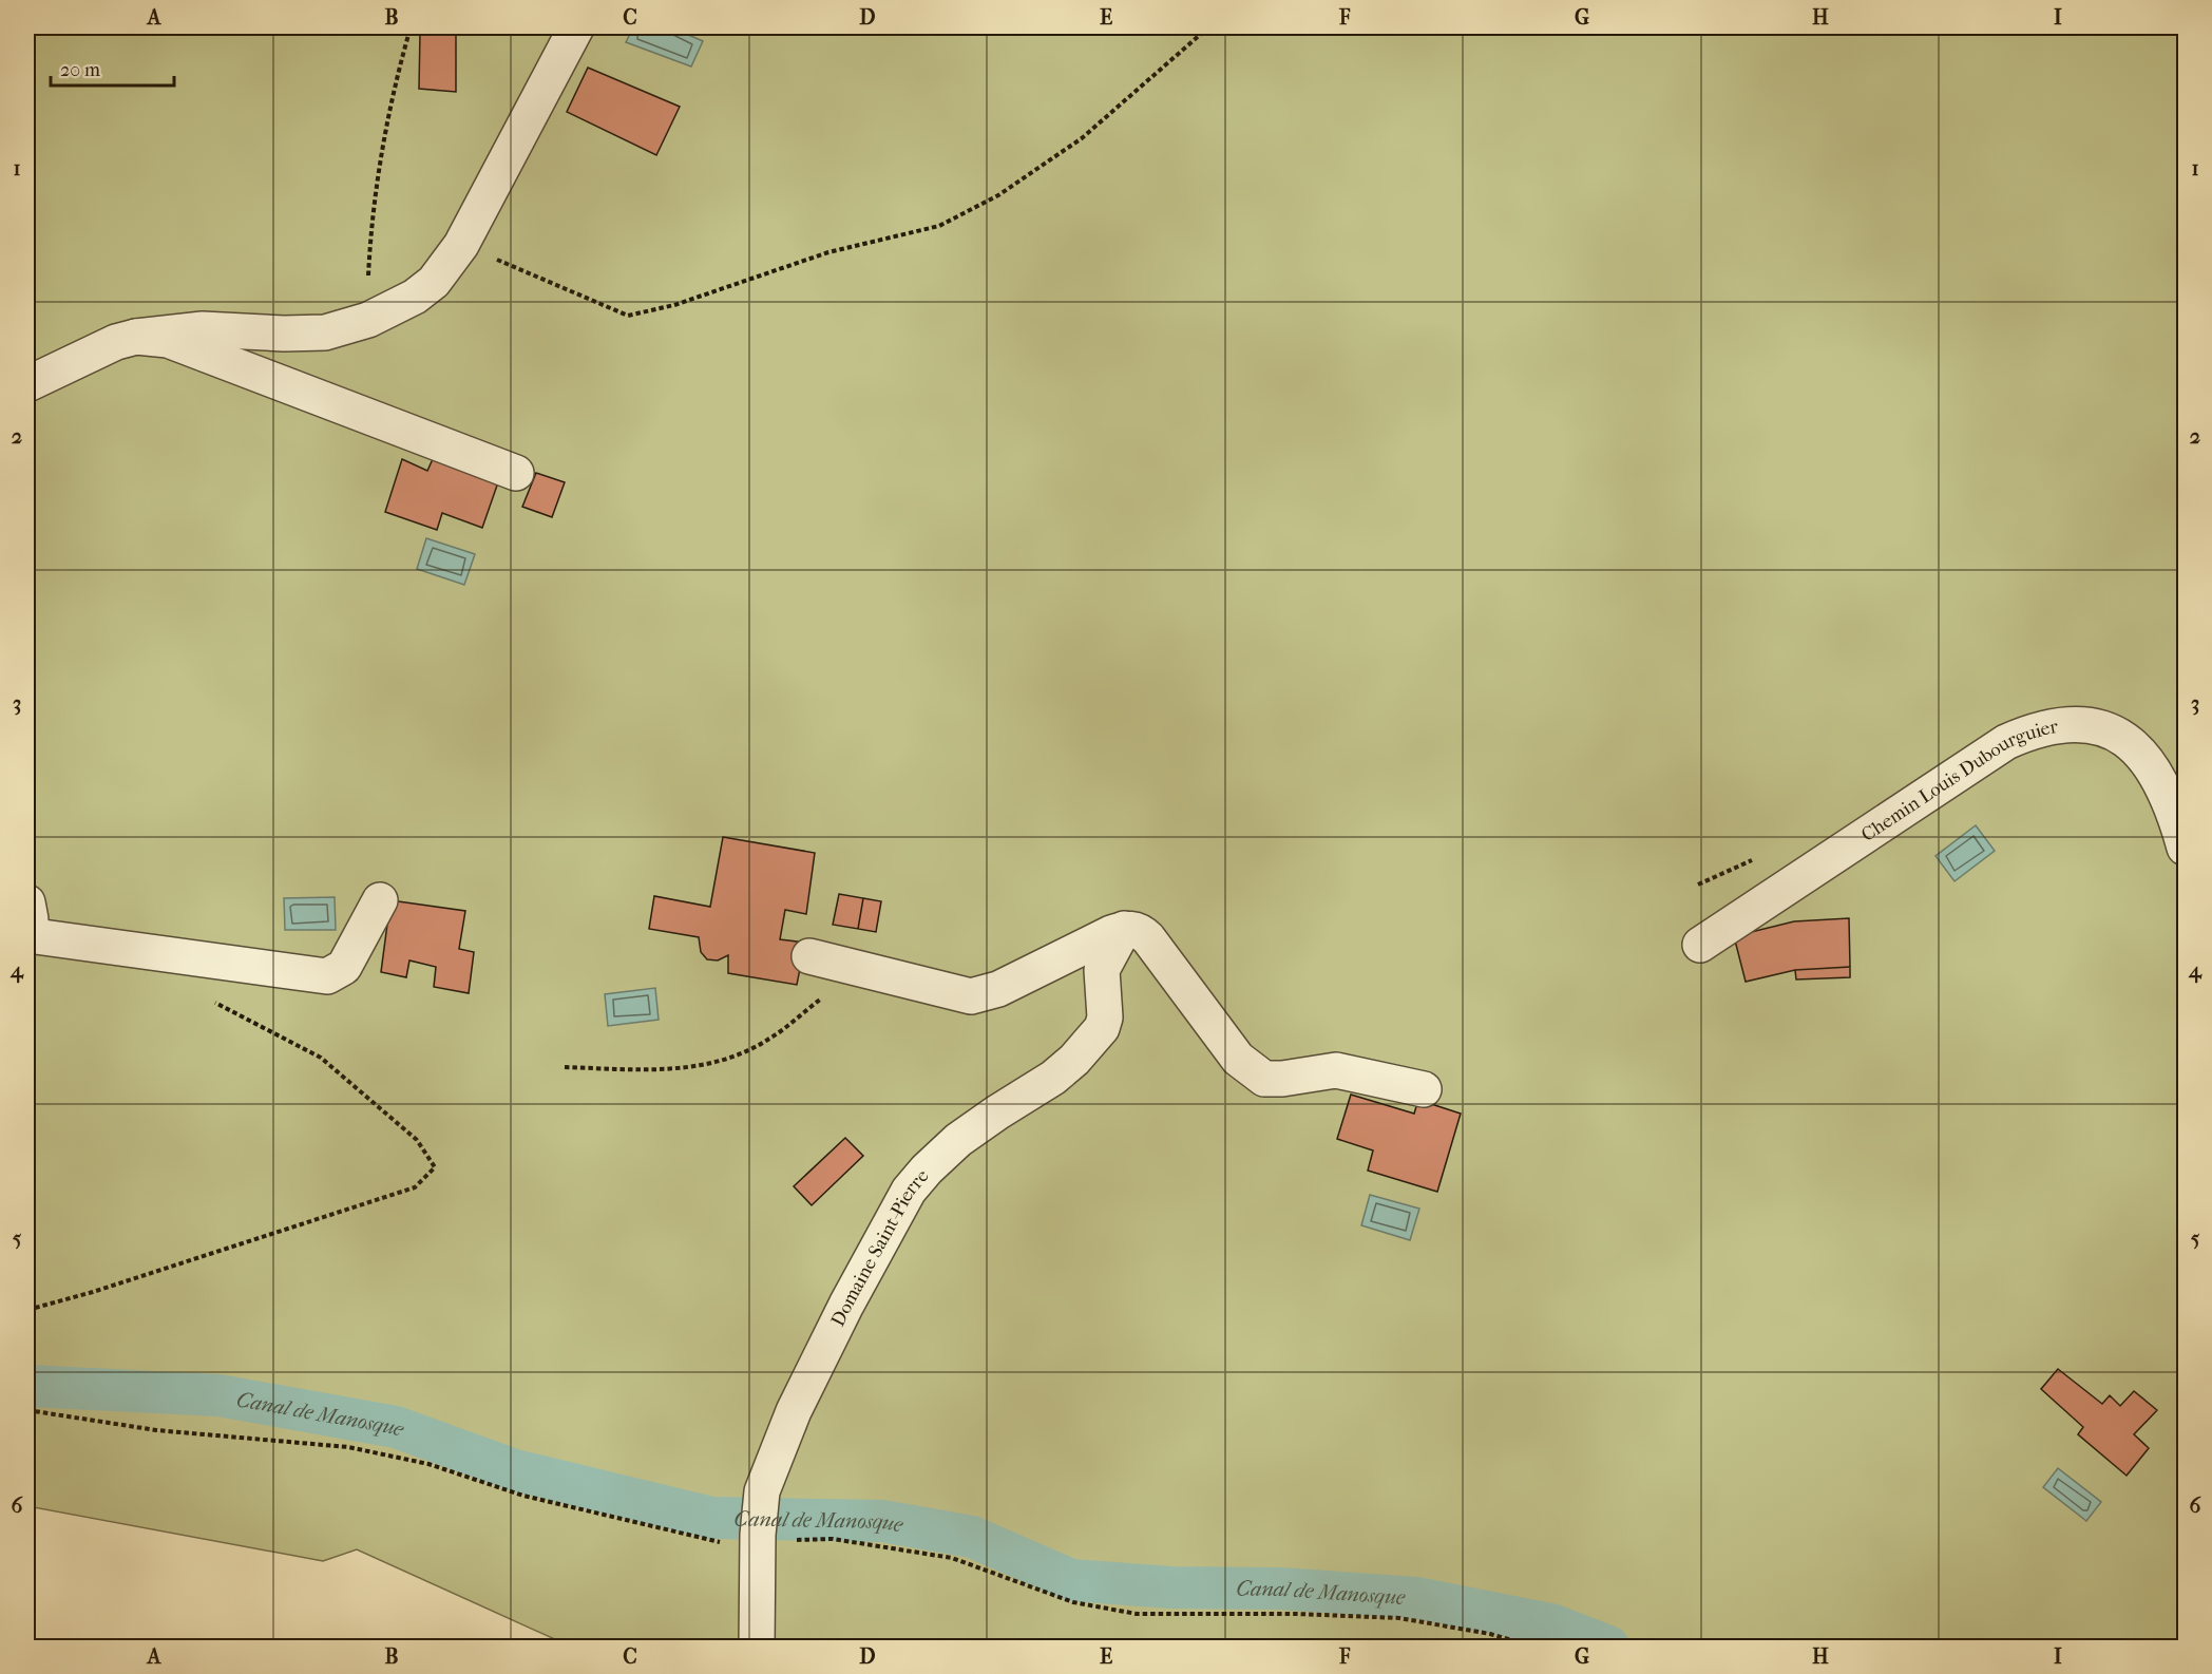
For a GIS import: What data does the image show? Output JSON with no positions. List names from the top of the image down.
{
  "streets": {
    "street": ["Chemin Louis Dubourguier", "Domaine Saint-Pierre"]
  },
  "water": ["Canal de Manosque"],
  "scale_bar": "20 m",
  "grid": {
    "columns": [
      "A",
      "B",
      "C",
      "D",
      "E",
      "F",
      "G",
      "H",
      "I"
    ],
    "rows": [
      "1",
      "2",
      "3",
      "4",
      "5",
      "6"
    ]
  }
}
